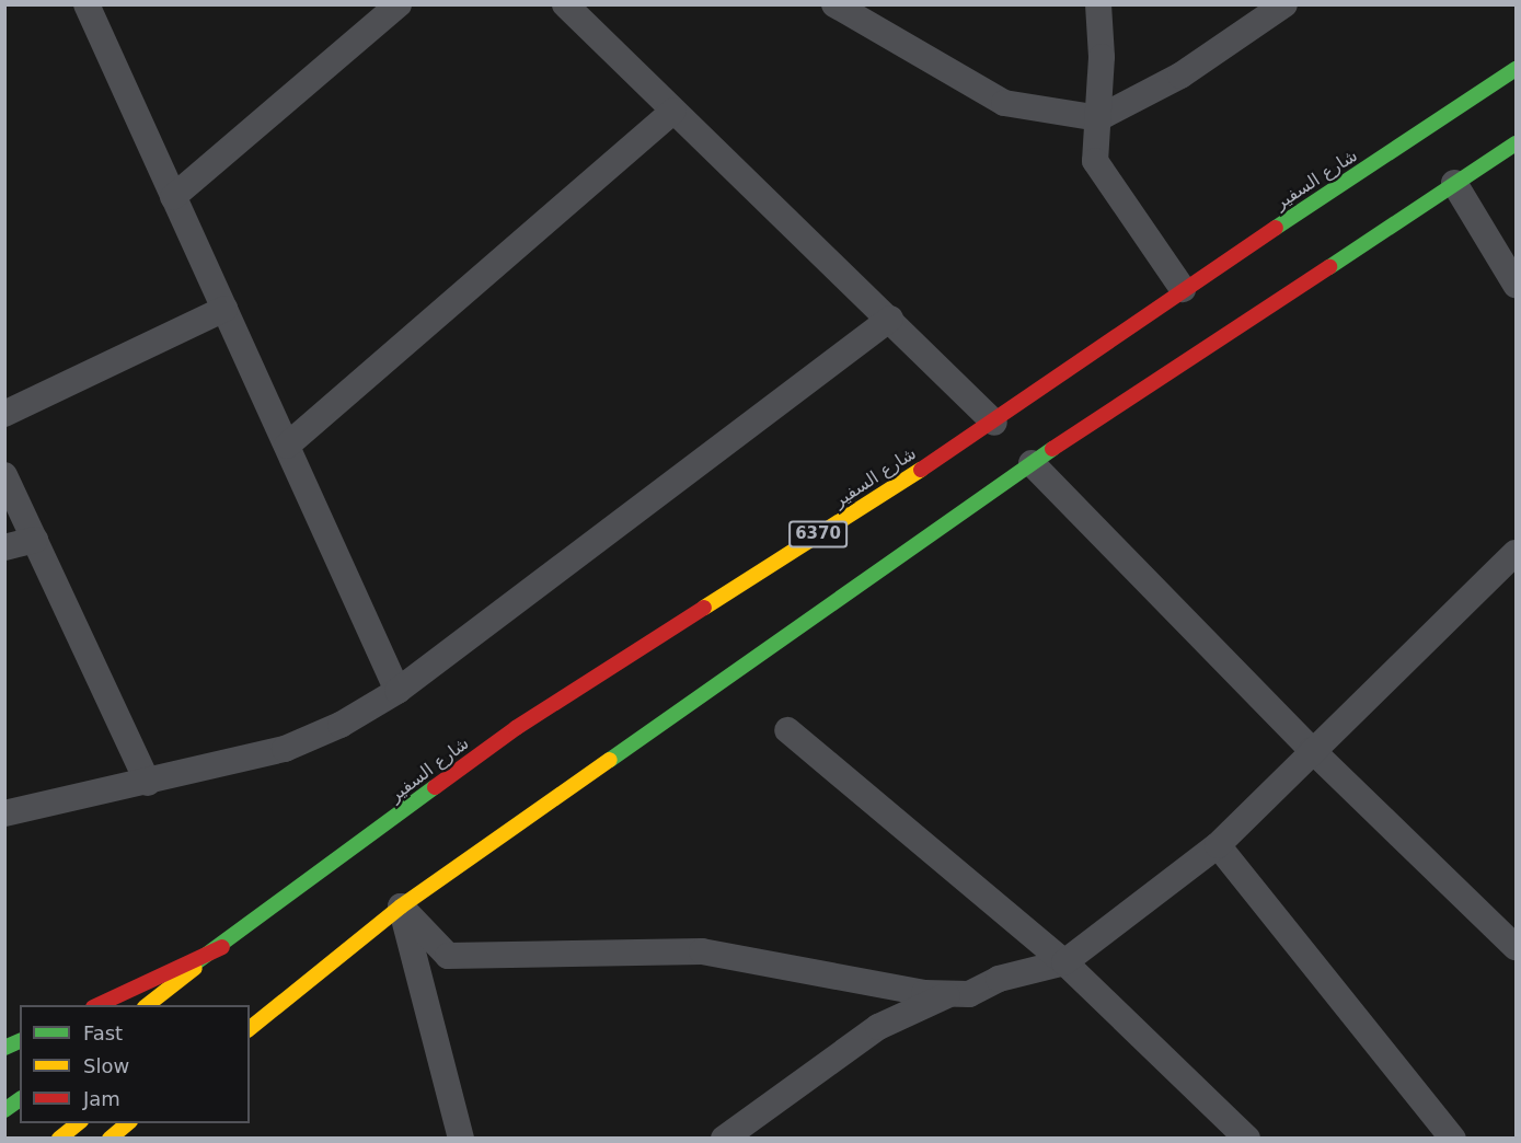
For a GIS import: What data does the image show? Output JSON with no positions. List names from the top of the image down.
{
  "streets": {
    "main road": ["شارع السفير", "6370"]
  },
  "legend": ["Fast", "Slow", "Jam"]
}
